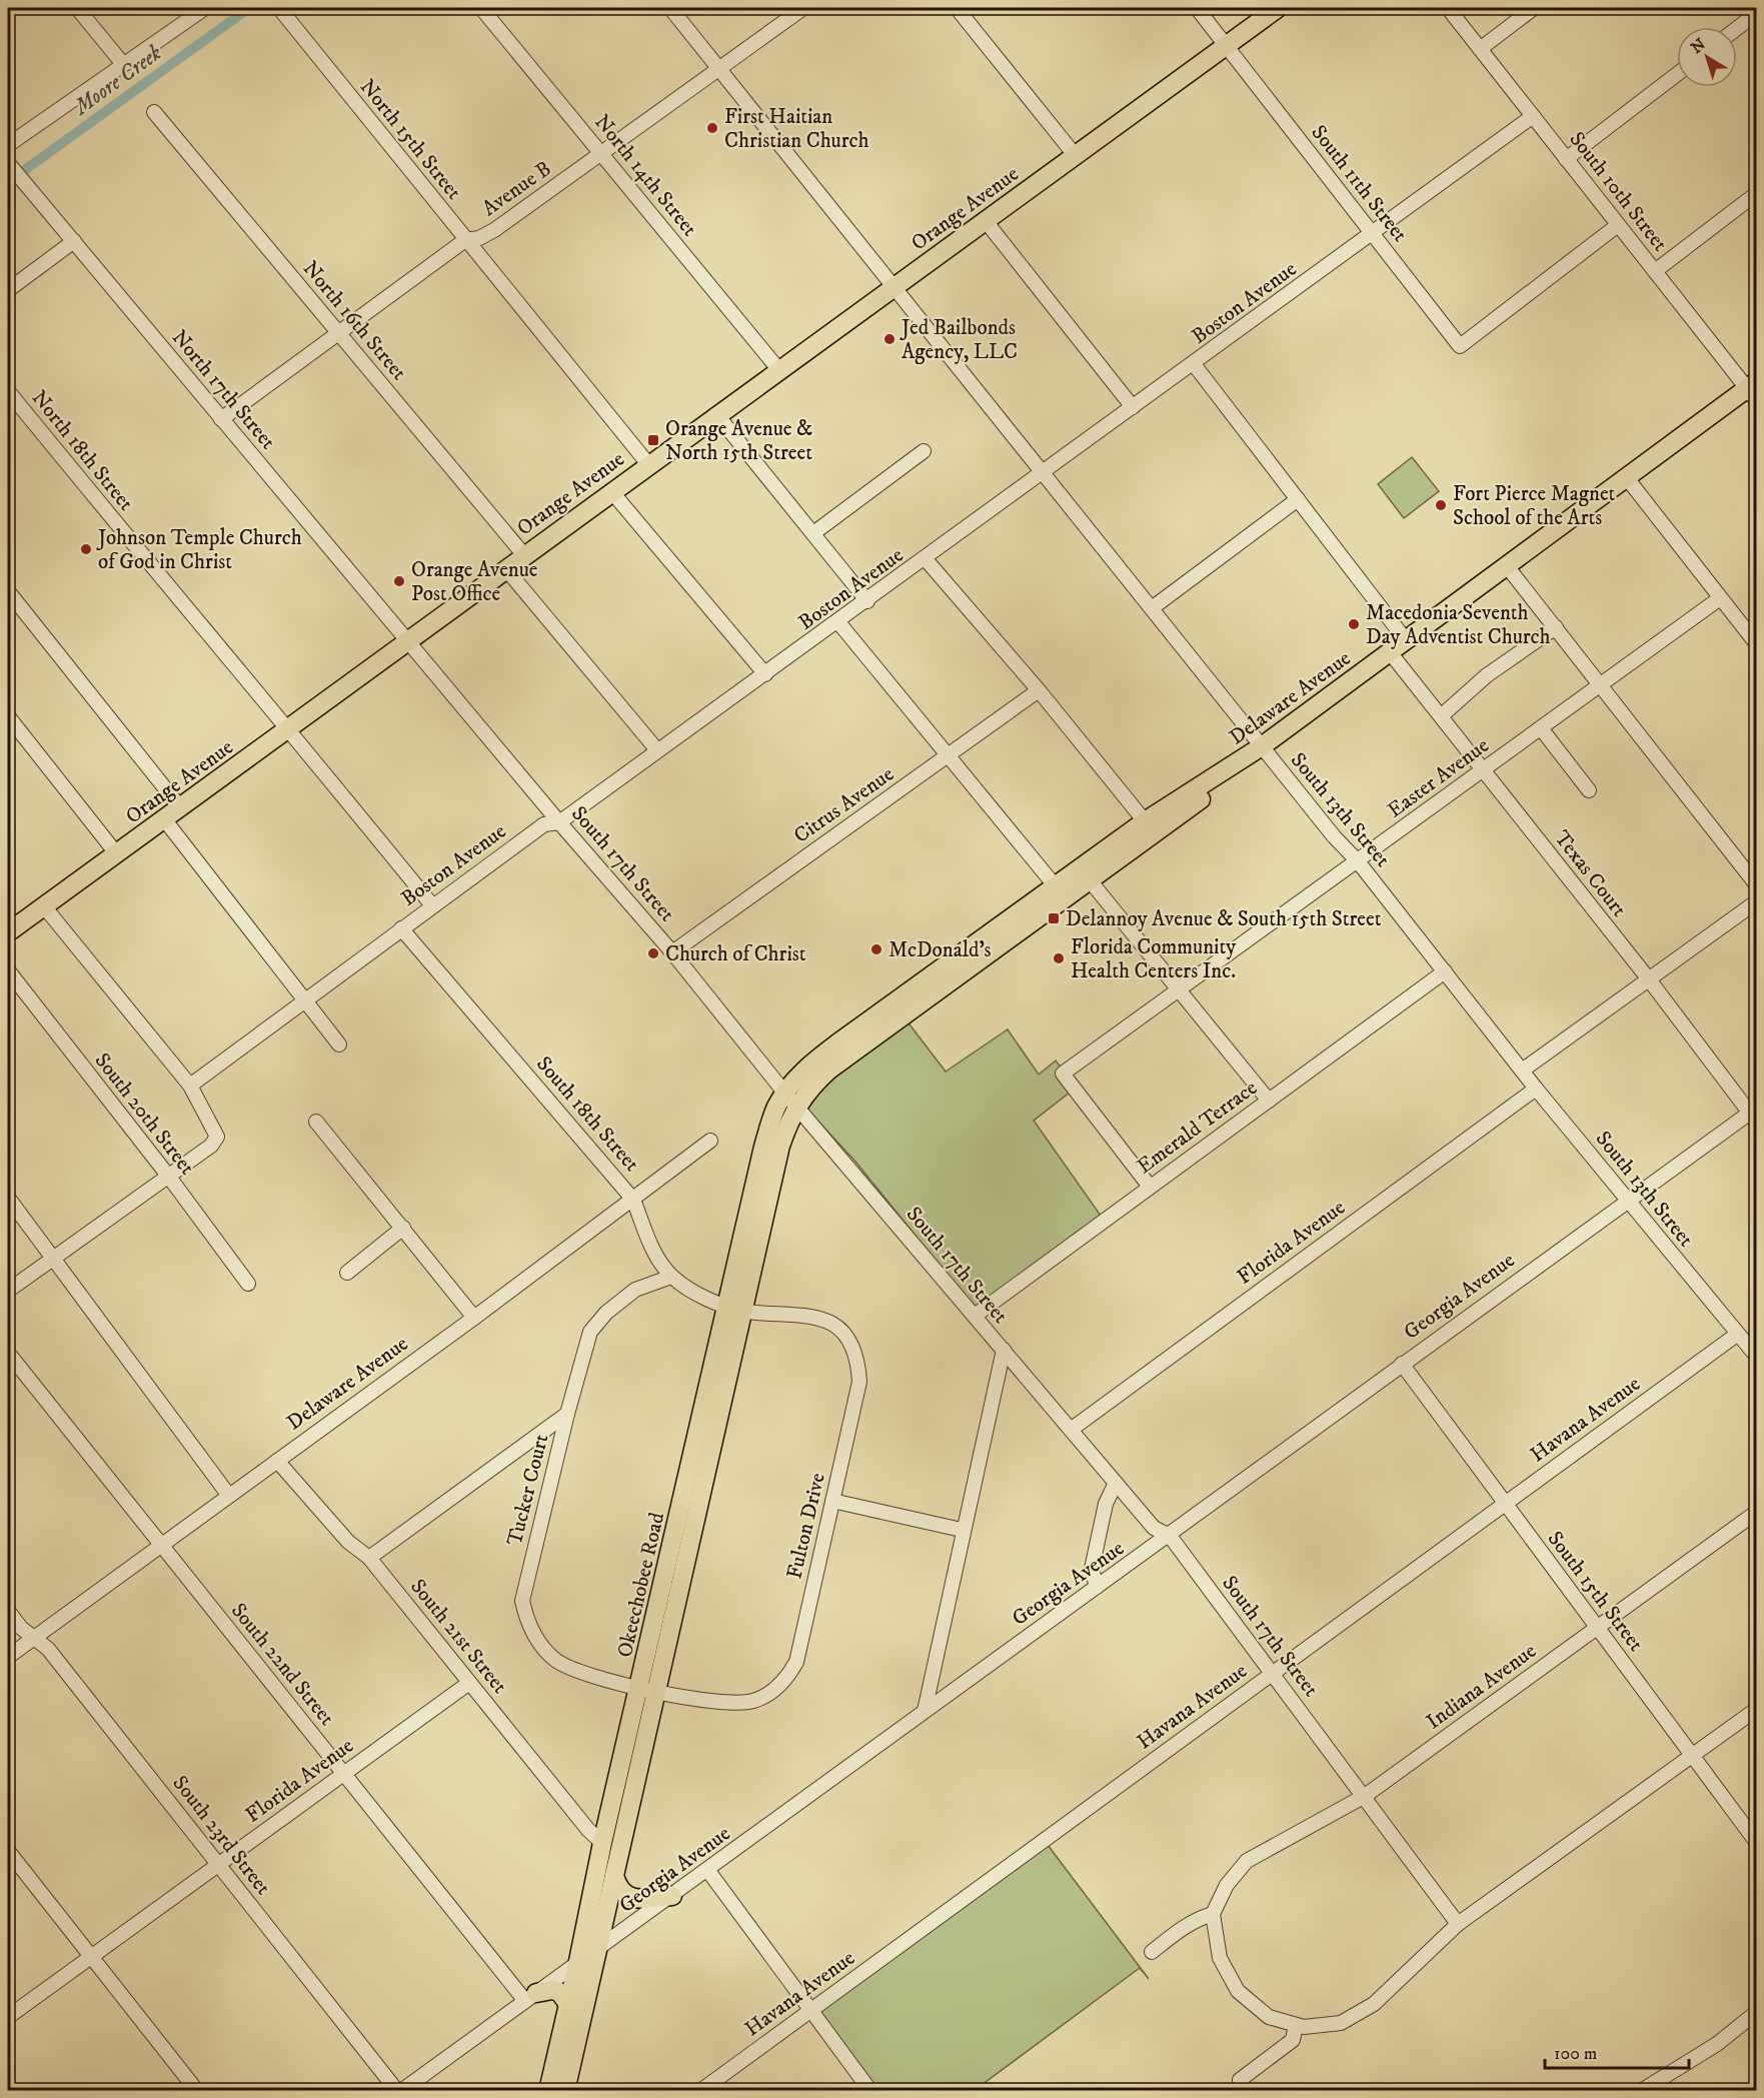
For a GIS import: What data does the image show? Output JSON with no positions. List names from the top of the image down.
{
  "streets": {
    "main road": ["Orange Avenue", "Delaware Avenue", "Okeechobee Road"],
    "street": [
      "North 15th Street",
      "North 14th Street",
      "South 11th Street",
      "Avenue B",
      "South 10th Street",
      "Boston Avenue",
      "North 16th Street",
      "North 17th Street",
      "North 18th Street",
      "Easter Avenue",
      "Citrus Avenue",
      "South 13th Street",
      "South 17th Street",
      "Texas Court",
      "South 20th Street",
      "South 18th Street",
      "Emerald Terrace",
      "Florida Avenue",
      "Georgia Avenue",
      "Havana Avenue",
      "Tucker Court",
      "Fulton Drive",
      "South 15th Street",
      "South 21st Street",
      "South 22nd Street",
      "Indiana Avenue",
      "South 23rd Street"
    ]
  },
  "crossings": [
    ["North 15th Street", "Avenue B"],
    ["North 15th Street", "Orange Avenue"],
    ["North 14th Street", "Avenue B"],
    ["North 14th Street", "Orange Avenue"],
    ["South 11th Street", "South 10th Street"],
    ["South 11th Street", "Orange Avenue"],
    ["South 11th Street", "Boston Avenue"],
    ["Avenue B", "North 16th Street"],
    ["Avenue B", "North 17th Street"],
    ["Avenue B", "South 13th Street"],
    ["South 10th Street", "Boston Avenue"],
    ["South 10th Street", "Delaware Avenue"],
    ["Orange Avenue", "North 16th Street"],
    ["Orange Avenue", "North 17th Street"],
    ["Orange Avenue", "North 18th Street"],
    ["Orange Avenue", "South 13th Street"],
    ["Orange Avenue", "South 17th Street"],
    ["Boston Avenue", "South 13th Street"],
    ["Boston Avenue", "South 17th Street"],
    ["Boston Avenue", "South 18th Street"],
    ["North 17th Street", "South 17th Street"],
    ["Delaware Avenue", "South 13th Street"],
    ["Delaware Avenue", "South 17th Street"],
    ["Delaware Avenue", "Texas Court"],
    ["Delaware Avenue", "South 18th Street"],
    ["Delaware Avenue", "Okeechobee Road"],
    ["Delaware Avenue", "South 21st Street"],
    ["Delaware Avenue", "South 22nd Street"],
    ["Delaware Avenue", "South 23rd Street"],
    ["Easter Avenue", "South 13th Street"],
    ["Easter Avenue", "Texas Court"],
    ["Easter Avenue", "Emerald Terrace"],
    ["Citrus Avenue", "South 17th Street"],
    ["South 13th Street", "Emerald Terrace"],
    ["South 13th Street", "Florida Avenue"],
    ["South 13th Street", "Georgia Avenue"],
    ["South 13th Street", "Havana Avenue"],
    ["South 17th Street", "Emerald Terrace"],
    ["South 17th Street", "Florida Avenue"],
    ["South 17th Street", "Georgia Avenue"],
    ["South 17th Street", "Havana Avenue"],
    ["South 17th Street", "Okeechobee Road"],
    ["South 17th Street", "Indiana Avenue"],
    ["Texas Court", "Georgia Avenue"],
    ["South 18th Street", "Tucker Court"],
    ["South 18th Street", "Fulton Drive"],
    ["South 18th Street", "Okeechobee Road"],
    ["Florida Avenue", "South 21st Street"],
    ["Florida Avenue", "South 22nd Street"],
    ["Florida Avenue", "South 23rd Street"],
    ["Georgia Avenue", "Okeechobee Road"],
    ["Georgia Avenue", "South 15th Street"],
    ["Georgia Avenue", "South 22nd Street"],
    ["Georgia Avenue", "South 23rd Street"],
    ["Havana Avenue", "South 15th Street"],
    ["Tucker Court", "Fulton Drive"],
    ["Tucker Court", "Okeechobee Road"],
    ["Fulton Drive", "Okeechobee Road"],
    ["Okeechobee Road", "South 21st Street"],
    ["South 15th Street", "Indiana Avenue"]
  ],
  "water": ["Moore Creek"],
  "places": {
    "other": [
      "First Haitian Christian Church",
      "Jed Bailbonds Agency, LLC",
      "Fort Pierce Magnet School of the Arts",
      "Johnson Temple Church of God in Christ",
      "Orange Avenue Post Office",
      "Macedonia Seventh Day Adventist Church",
      "McDonald's",
      "Church of Christ",
      "Florida Community Health Centers Inc."
    ],
    "transit": ["Orange Avenue & North 15th Street", "Delannoy Avenue & South 15th Street"]
  },
  "scale_bar": "100 m",
  "north": "top left"
}
